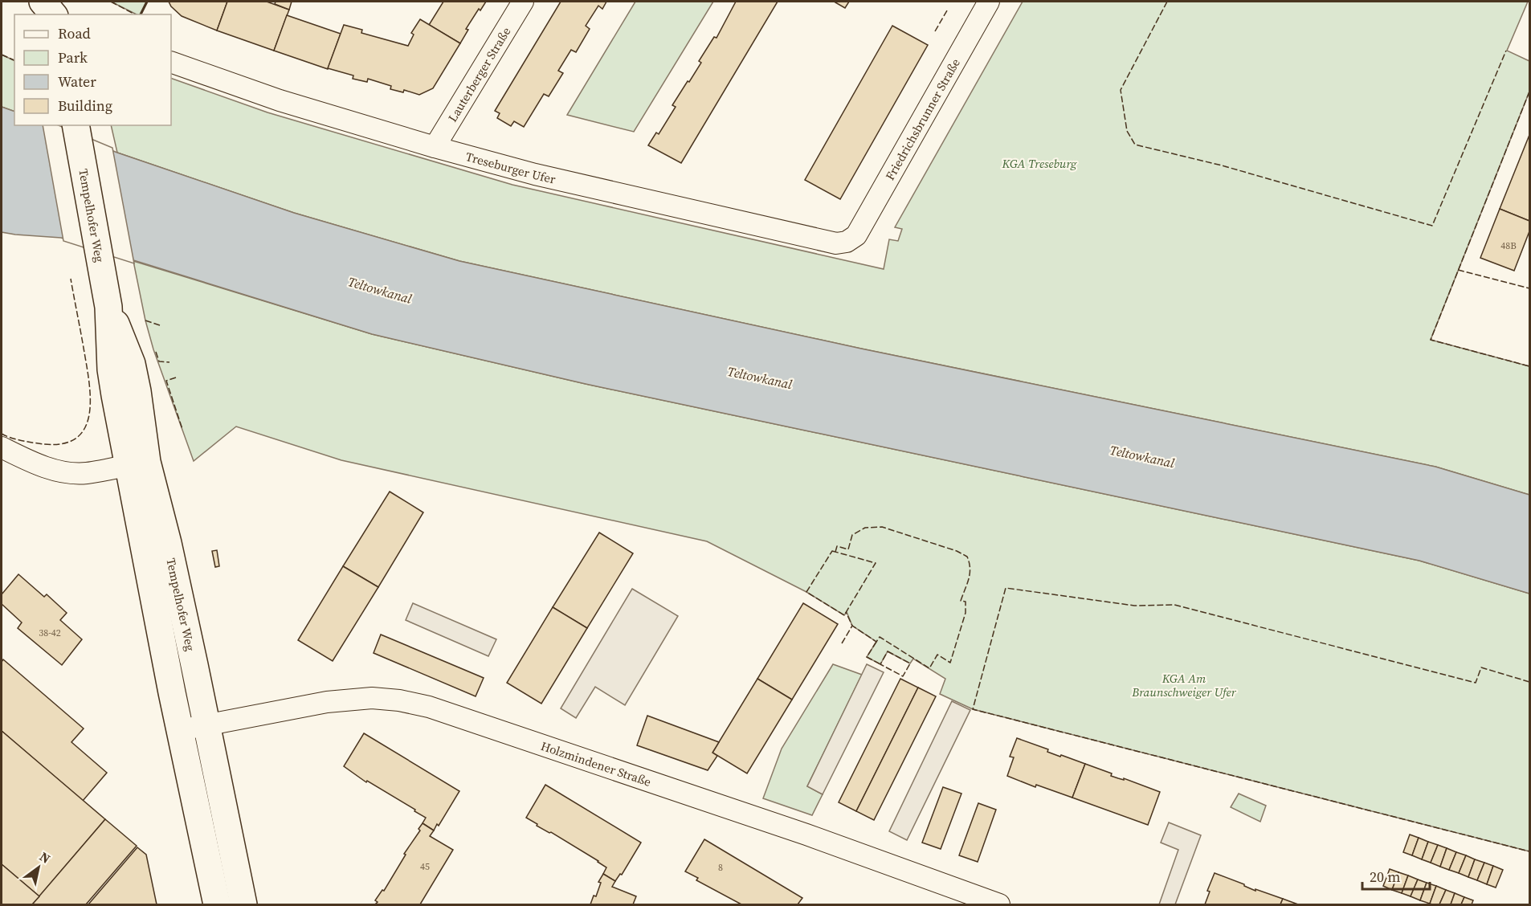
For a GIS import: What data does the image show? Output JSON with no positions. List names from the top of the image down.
{
  "streets": {
    "street": [
      "Lauterberger Straße",
      "Friedrichsbrunner Straße",
      "Treseburger Ufer",
      "Tempelhofer Weg",
      "Holzmindener Straße"
    ]
  },
  "crossings": [
    ["Lauterberger Straße", "Treseburger Ufer"],
    ["Friedrichsbrunner Straße", "Treseburger Ufer"],
    ["Tempelhofer Weg", "Holzmindener Straße"]
  ],
  "water": ["Teltowkanal"],
  "parks": ["KGA Treseburg", "KGA Am Braunschweiger Ufer"],
  "house_numbers": [
    "48B",
    "38-42",
    "45",
    "8"
  ],
  "legend": [
    "Road",
    "Park",
    "Water",
    "Building"
  ],
  "scale_bar": "20 m",
  "north": "top right"
}
